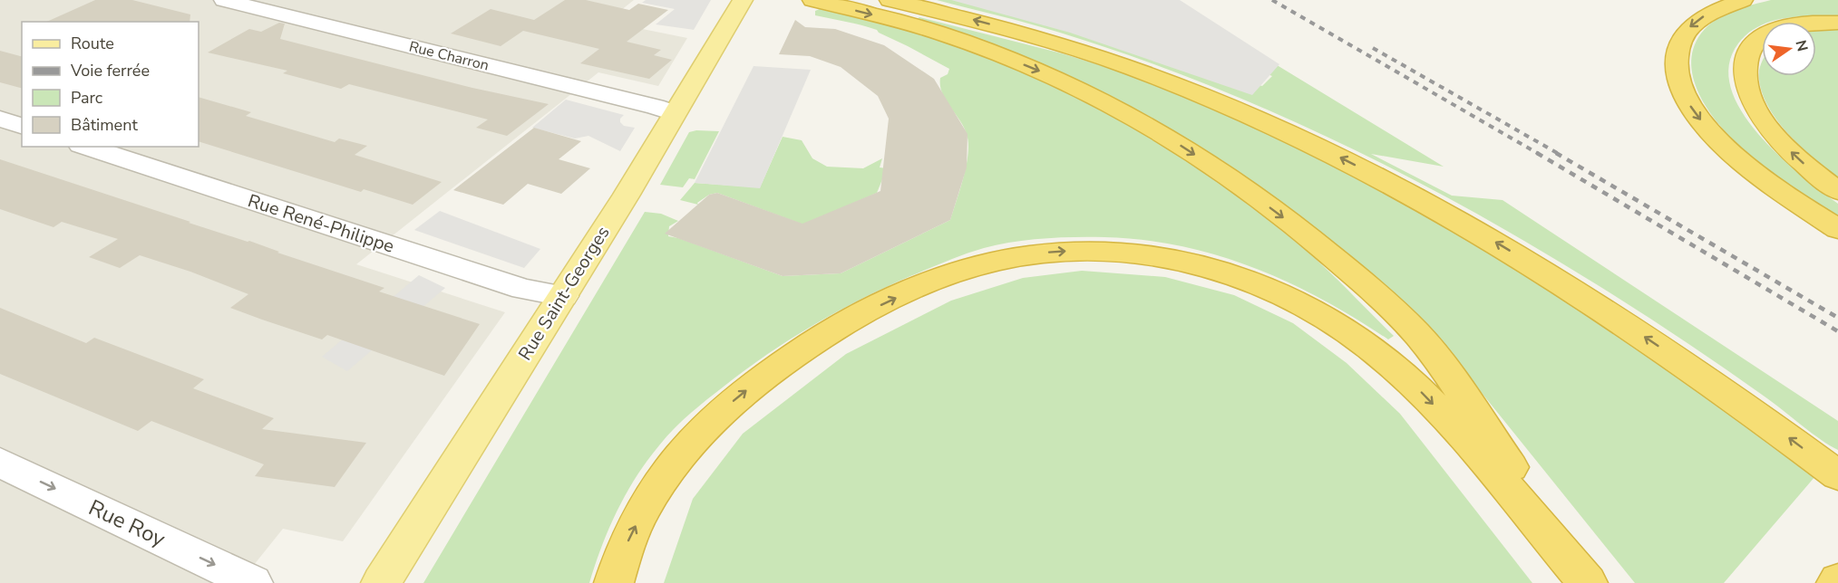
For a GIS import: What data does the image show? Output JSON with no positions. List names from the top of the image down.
{
  "streets": {
    "main road": ["Rue Saint-Georges"],
    "street": ["Rue Charron", "Rue René-Philippe", "Rue Roy"]
  },
  "crossings": [
    ["Rue Charron", "Rue Saint-Georges"],
    ["Rue René-Philippe", "Rue Saint-Georges"]
  ],
  "one_way": ["Rue Roy"],
  "legend": [
    "Route",
    "Voie ferrée",
    "Parc",
    "Bâtiment"
  ],
  "north": "right"
}
